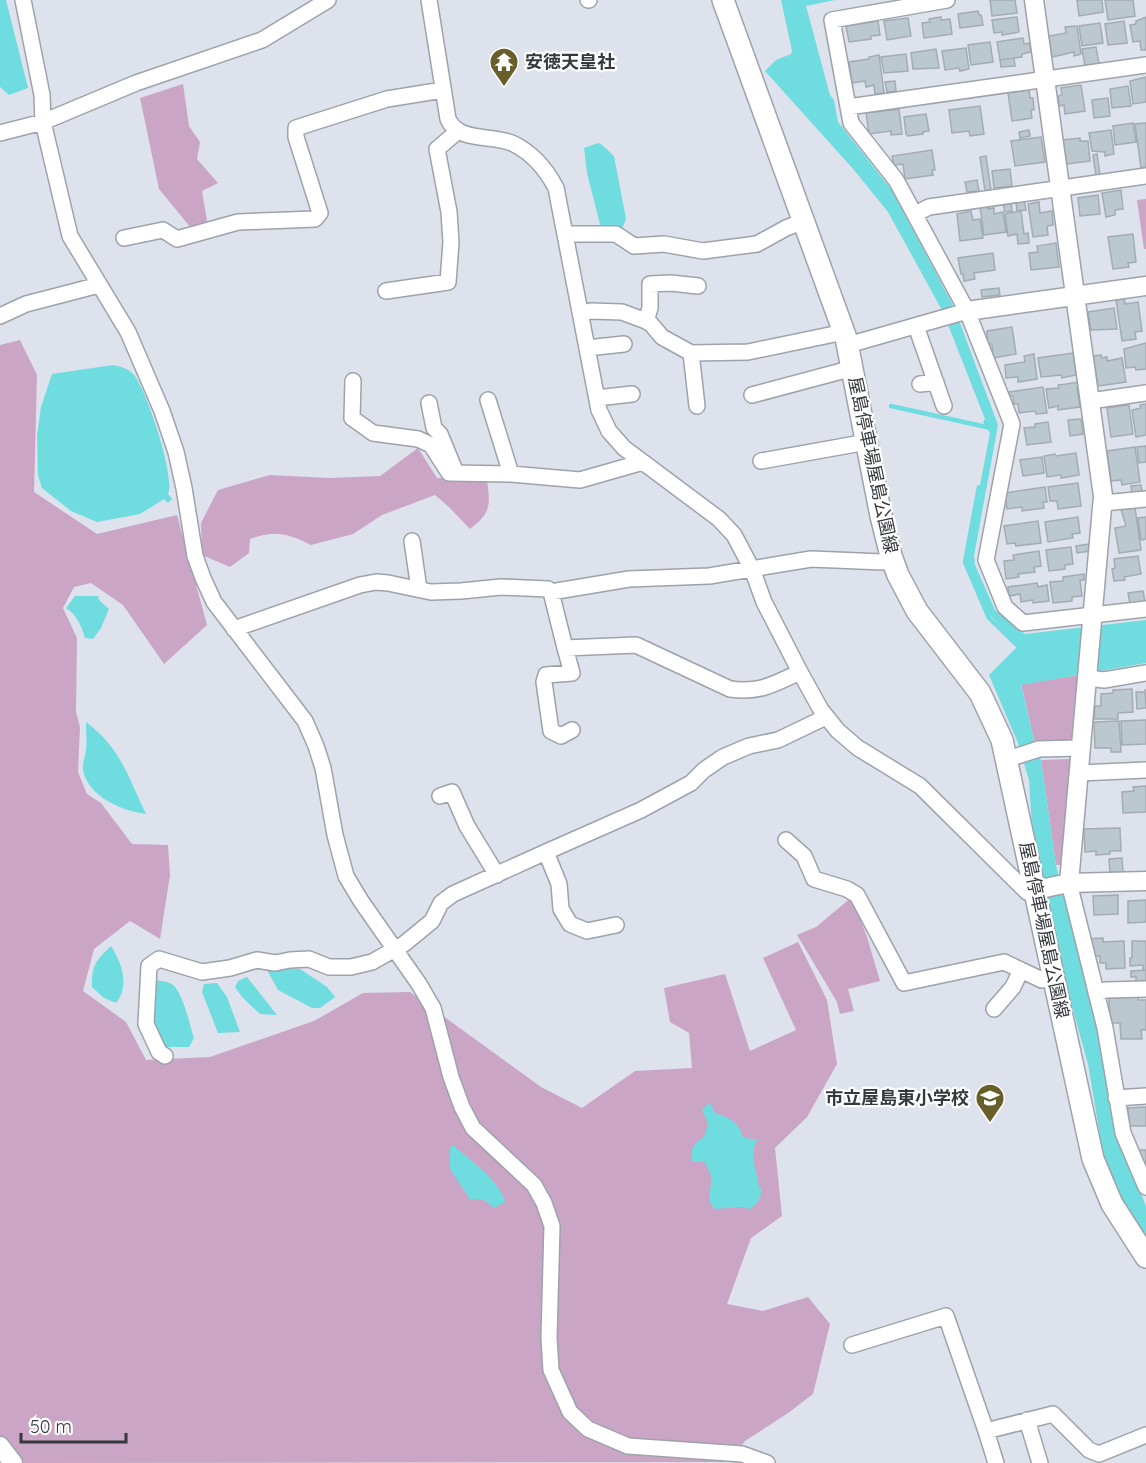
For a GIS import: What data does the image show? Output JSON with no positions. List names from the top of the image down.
{
  "streets": {
    "main road": ["屋島停車場屋島公園線"]
  },
  "places": {
    "temple": ["安徳天皇社"],
    "school or university": ["市立屋島東小学校"]
  },
  "scale_bar": "50 m"
}
